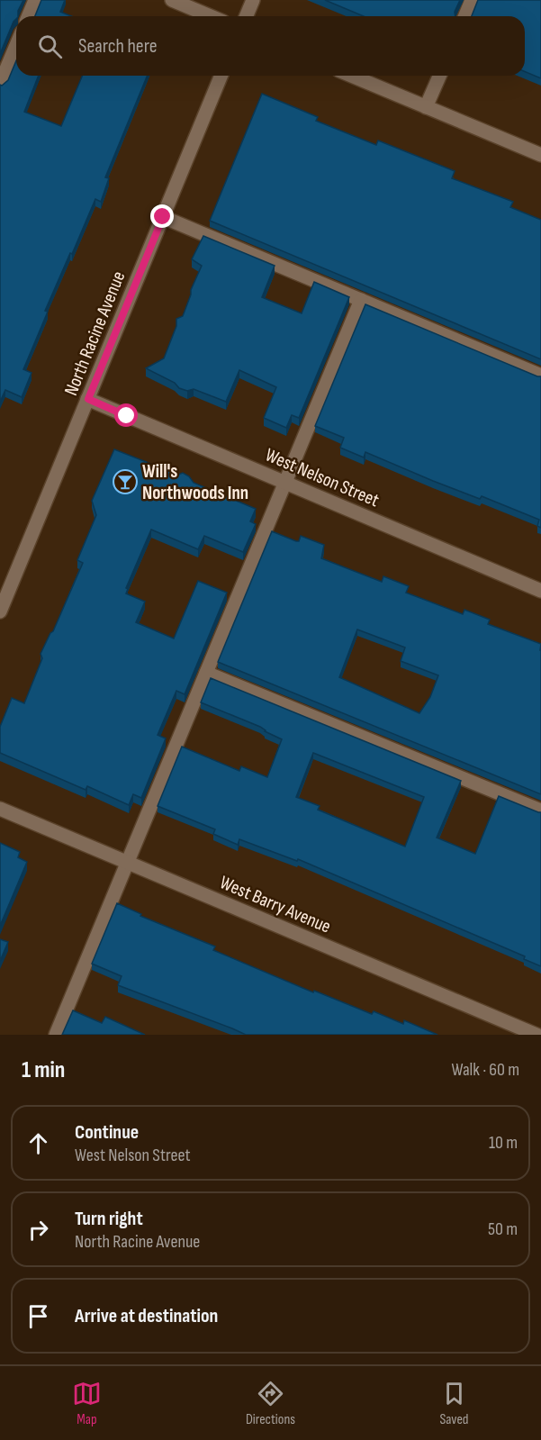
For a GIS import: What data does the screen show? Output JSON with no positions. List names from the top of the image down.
{
  "streets": {
    "street": ["North Racine Avenue", "West Nelson Street", "West Barry Avenue"]
  },
  "crossings": [
    ["North Racine Avenue", "West Nelson Street"]
  ],
  "places": {
    "bar": ["Will's Northwoods Inn"]
  },
  "page": {
    "search": "Search here",
    "heading": ["1 min", "Walk · 60 m"],
    "list": [
      ["Continue", "West Nelson Street", "10 m"],
      ["Turn right", "North Racine Avenue", "50 m"],
      "Arrive at destination"
    ],
    "nav": ["Map", "Directions", "Saved"]
  }
}
